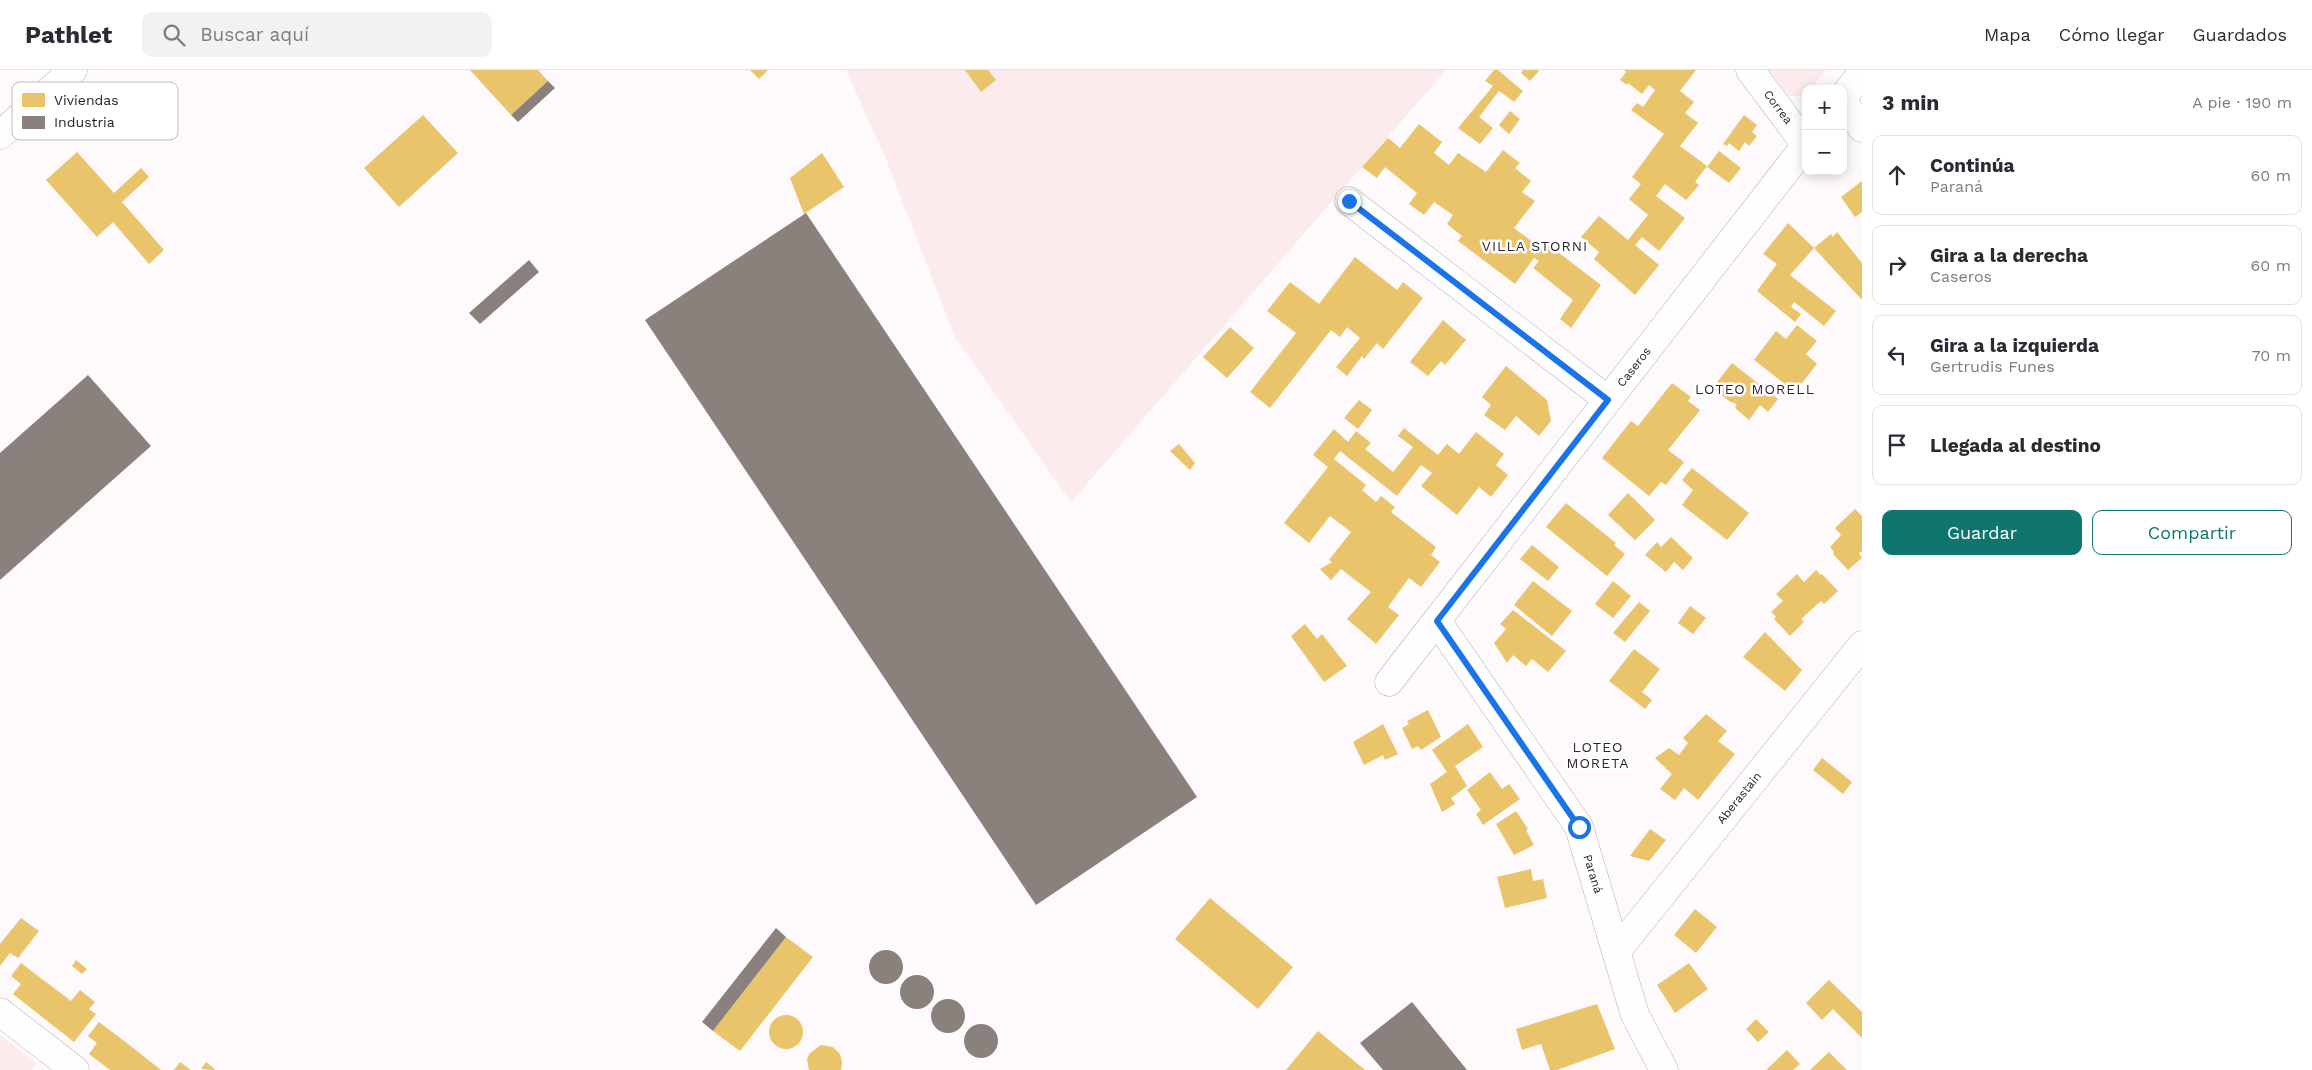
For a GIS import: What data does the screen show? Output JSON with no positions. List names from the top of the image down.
{
  "streets": {
    "street": [
      "Correa",
      "Caseros",
      "Aberastain",
      "Paraná"
    ]
  },
  "crossings": [
    ["Caseros", "Paraná"],
    ["Aberastain", "Paraná"]
  ],
  "districts": ["VILLA STORNI", "LOTEO MORELL", "LOTEO MORETA"],
  "legend": ["Viviendas", "Industria"],
  "page": {
    "header": "Pathlet",
    "search": "Buscar aquí",
    "nav": ["Mapa", "Cómo llegar", "Guardados"],
    "heading": ["3 min", "A pie · 190 m"],
    "map_buttons": ["+", "−"],
    "list": [
      ["Continúa", "Paraná", "60 m"],
      ["Gira a la derecha", "Caseros", "60 m"],
      ["Gira a la izquierda", "Gertrudis Funes", "70 m"],
      "Llegada al destino"
    ],
    "buttons": ["Guardar", "Compartir"]
  }
}
